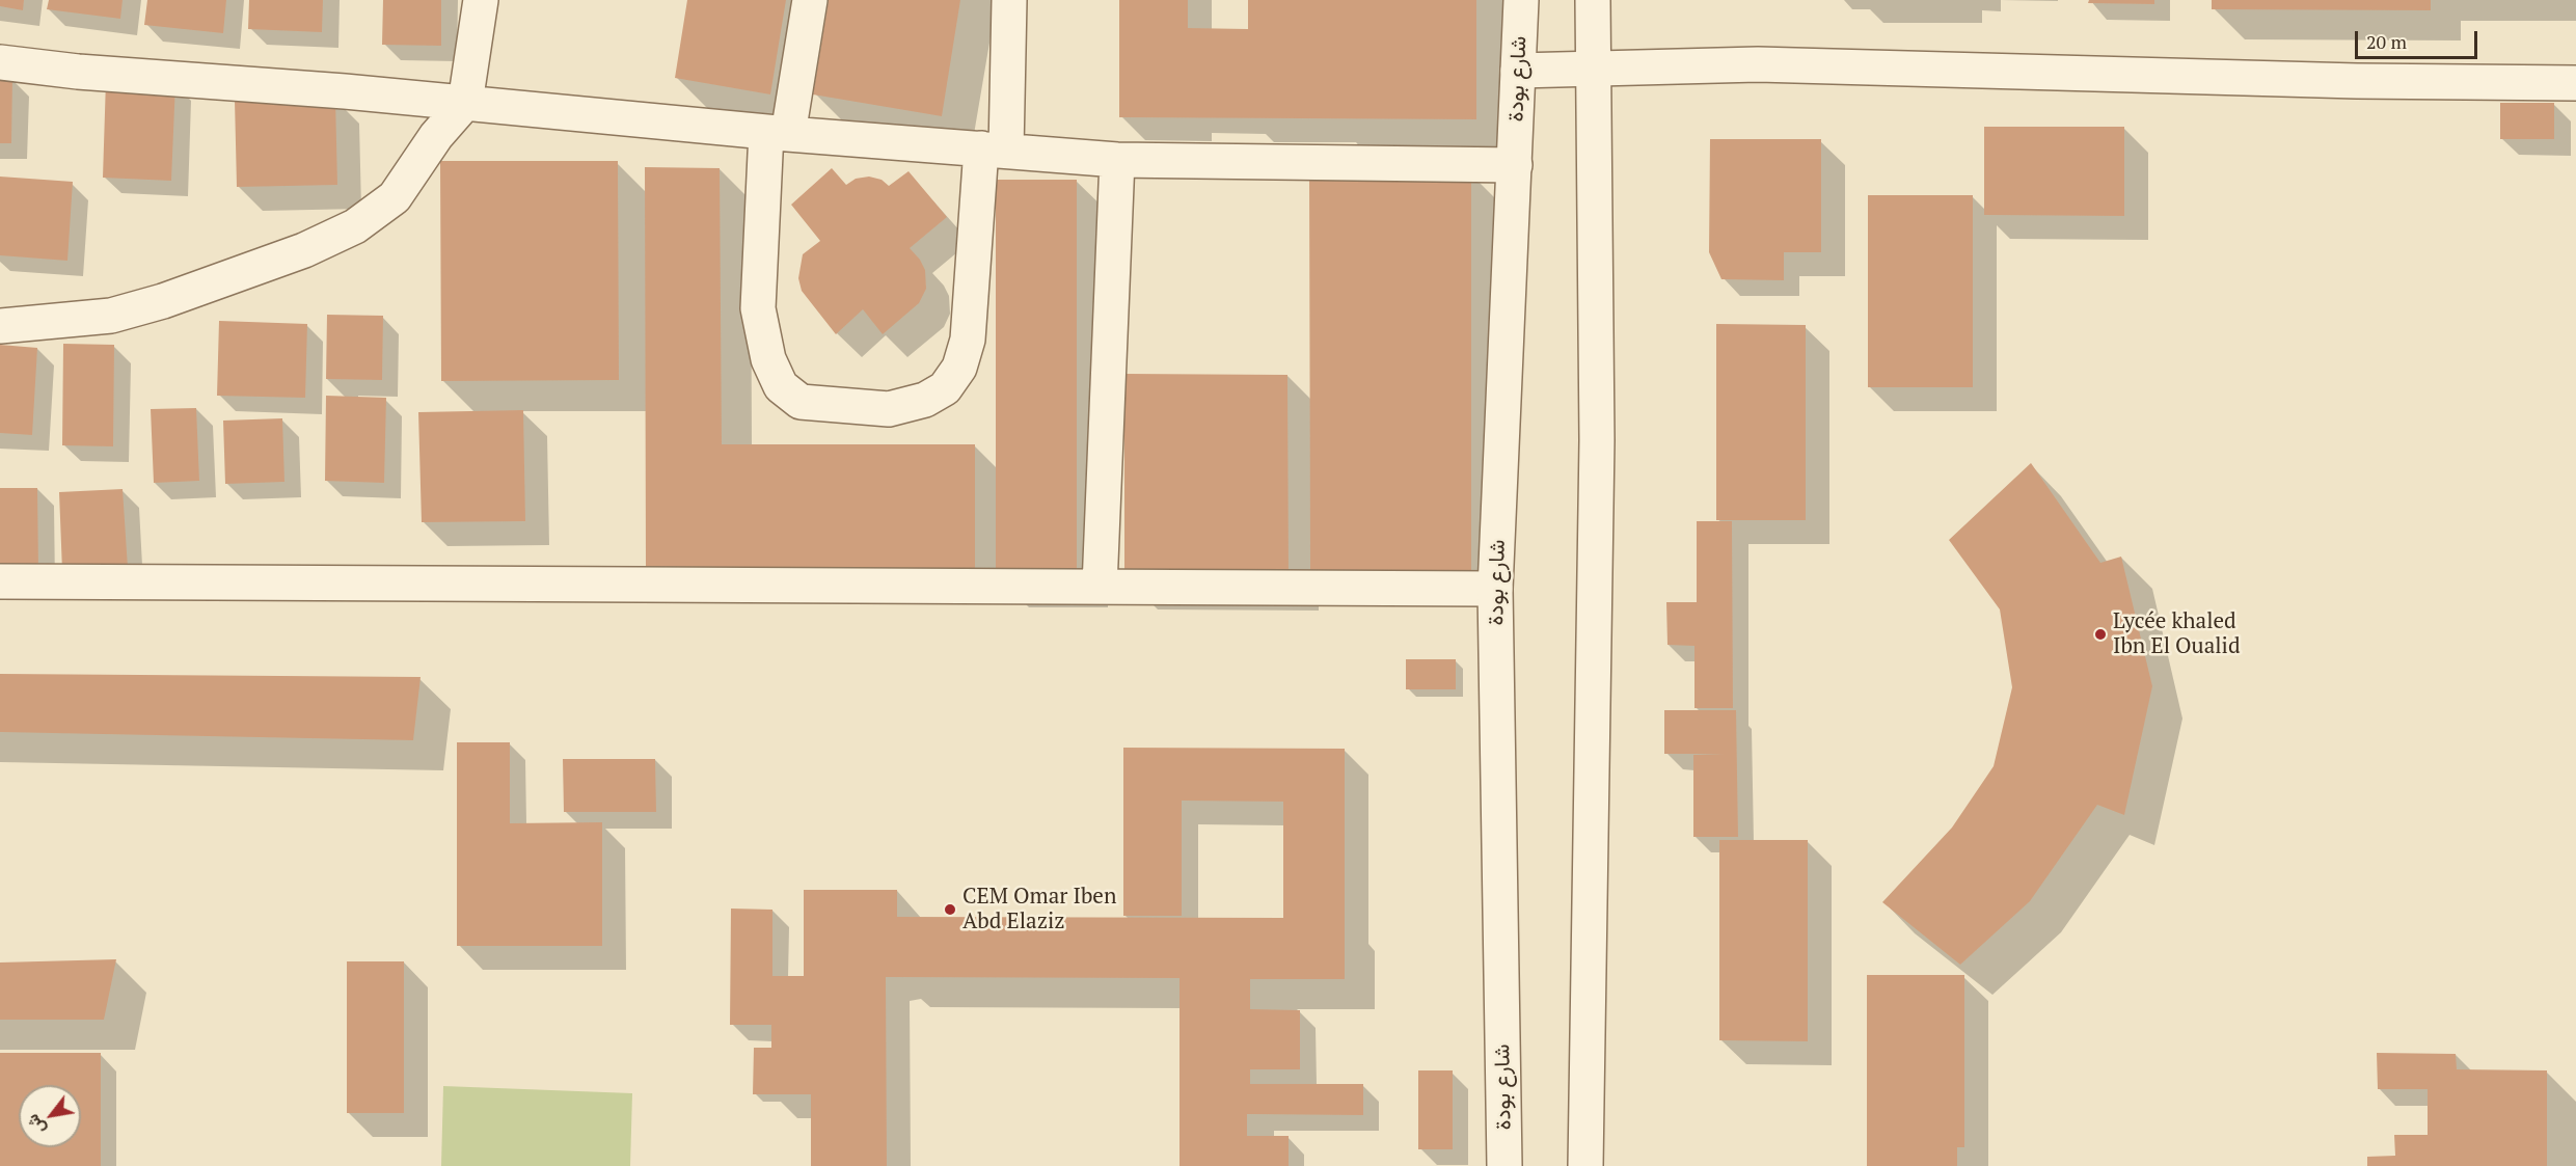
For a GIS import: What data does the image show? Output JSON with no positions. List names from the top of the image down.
{
  "streets": {
    "street": ["شارع بودة"]
  },
  "places": ["Lycée khaled Ibn El Oualid", "CEM Omar Iben Abd Elaziz"],
  "scale_bar": "20 m",
  "north": "bottom left"
}
